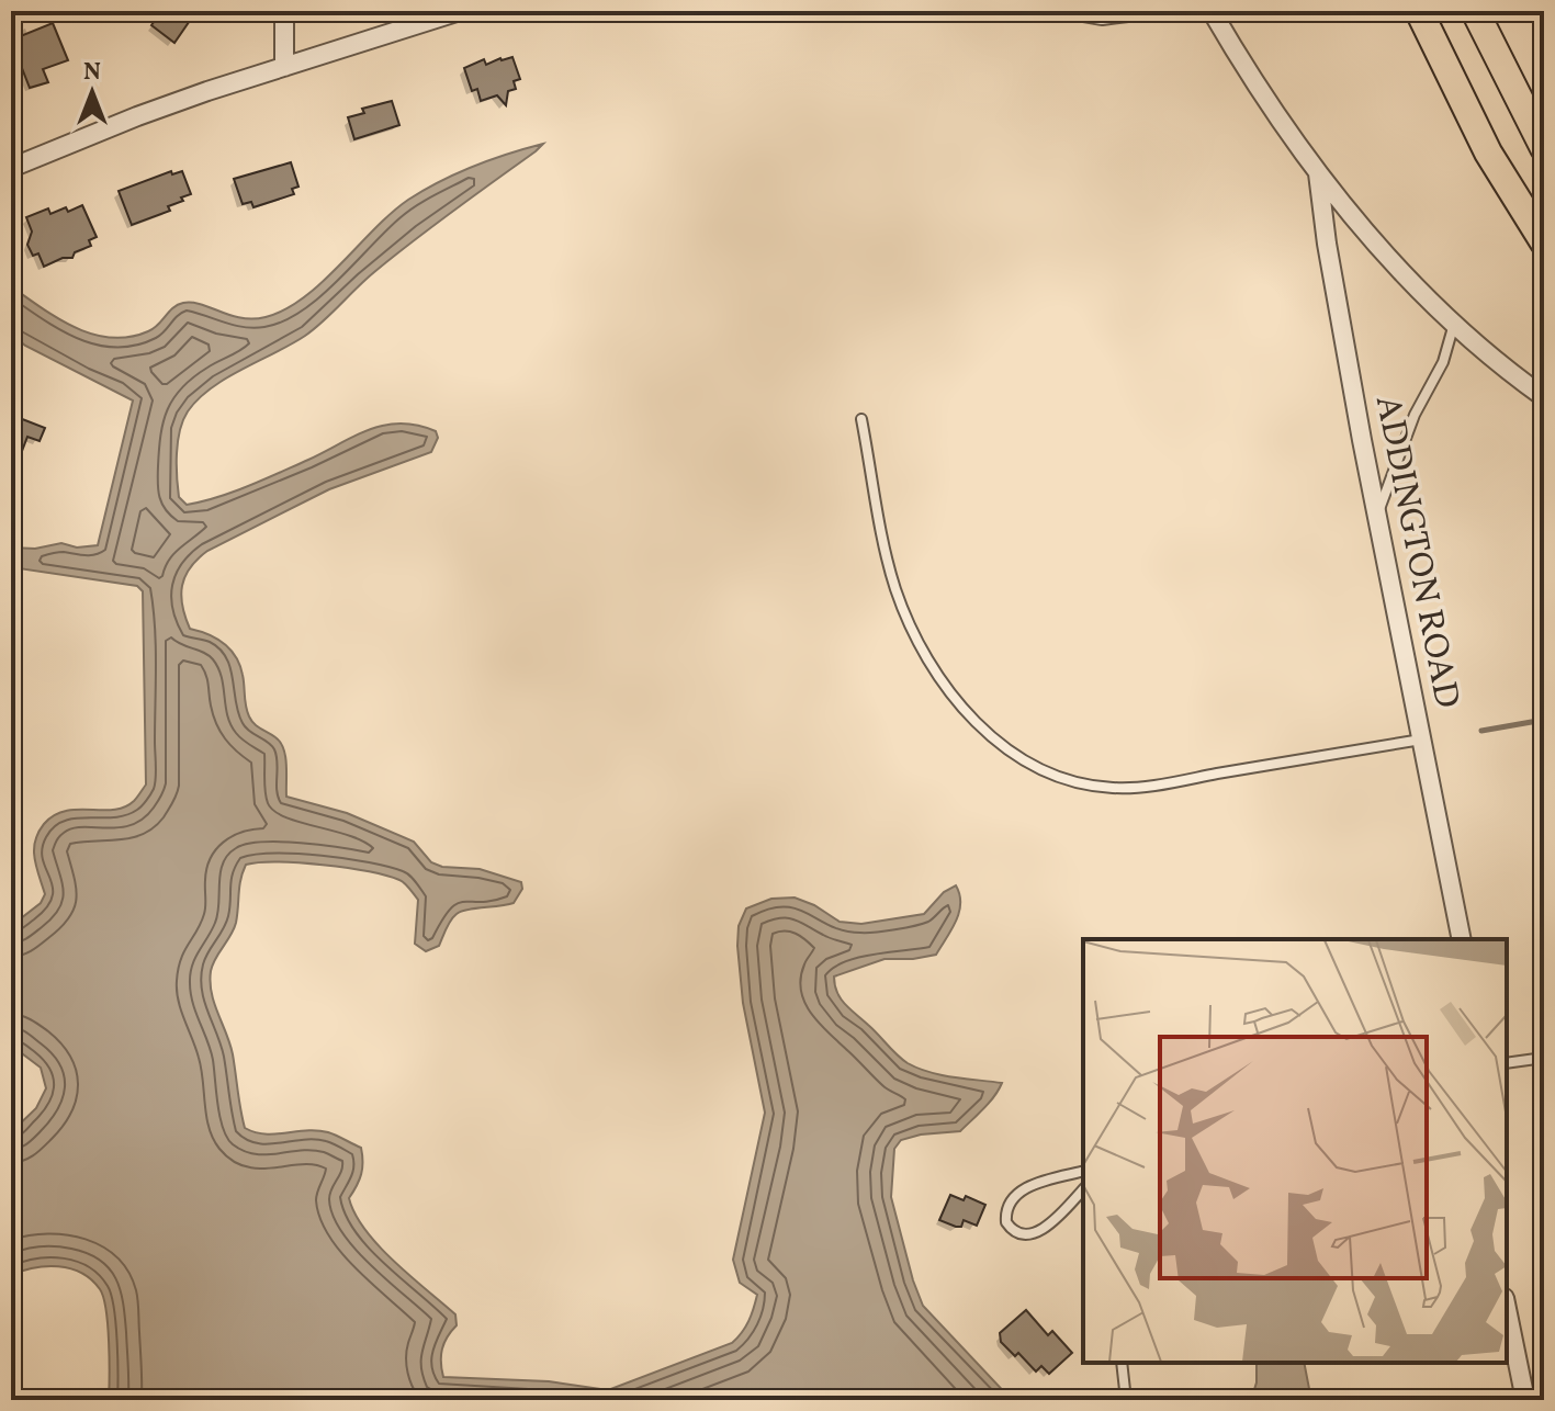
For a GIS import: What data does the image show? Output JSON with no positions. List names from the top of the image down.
{
  "streets": {
    "street": ["ADDINGTON ROAD"]
  },
  "north": "top"
}
